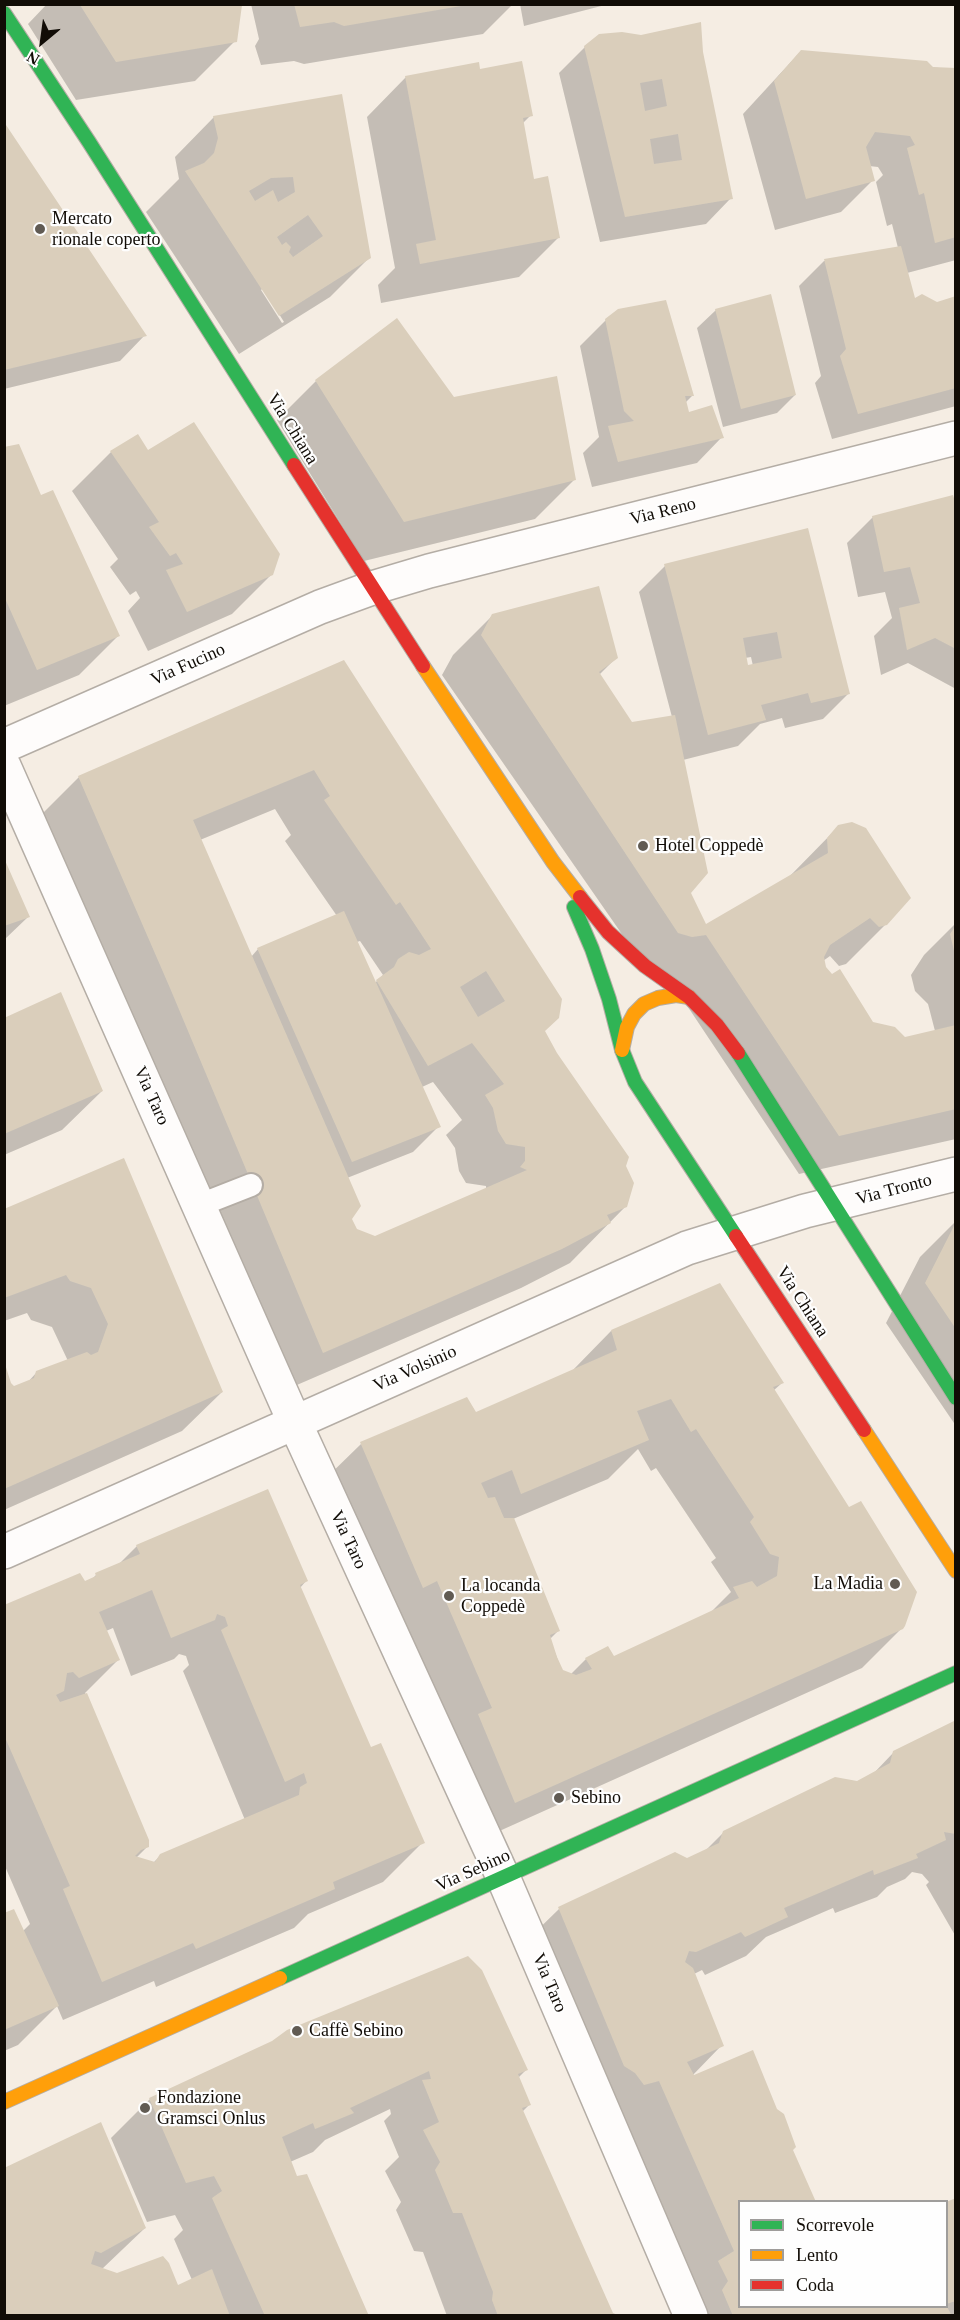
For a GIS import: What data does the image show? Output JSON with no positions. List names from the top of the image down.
{
  "streets": {
    "street": [
      "Via Chiana",
      "Via Reno",
      "Via Fucino",
      "Via Taro",
      "Via Tronto",
      "Via Volsinio",
      "Via Sebino"
    ]
  },
  "crossings": [
    ["Via Chiana", "Via Reno"],
    ["Via Chiana", "Via Fucino"],
    ["Via Chiana", "Via Tronto"],
    ["Via Chiana", "Via Volsinio"],
    ["Via Reno", "Via Fucino"],
    ["Via Taro", "Via Volsinio"],
    ["Via Taro", "Via Sebino"],
    ["Via Tronto", "Via Volsinio"]
  ],
  "places": [
    "Mercato rionale coperto",
    "Hotel Coppedè",
    "La Madia",
    "La locanda Coppedè",
    "Sebino",
    "Caffè Sebino",
    "Fondazione Gramsci Onlus"
  ],
  "legend": ["Scorrevole", "Lento", "Coda"],
  "north": "bottom left"
}
